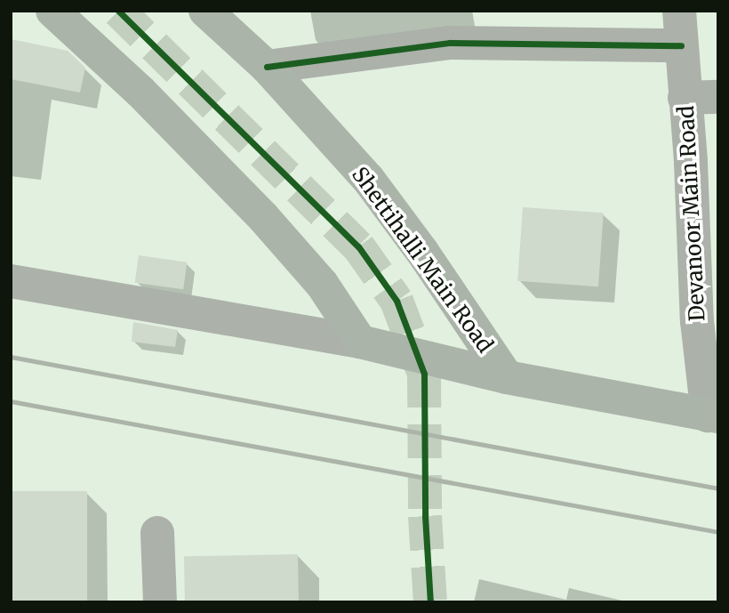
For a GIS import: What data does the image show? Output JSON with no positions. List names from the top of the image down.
{
  "streets": {
    "main road": ["Shettihalli Main Road"],
    "street": ["Devanoor Main Road"]
  }
}
